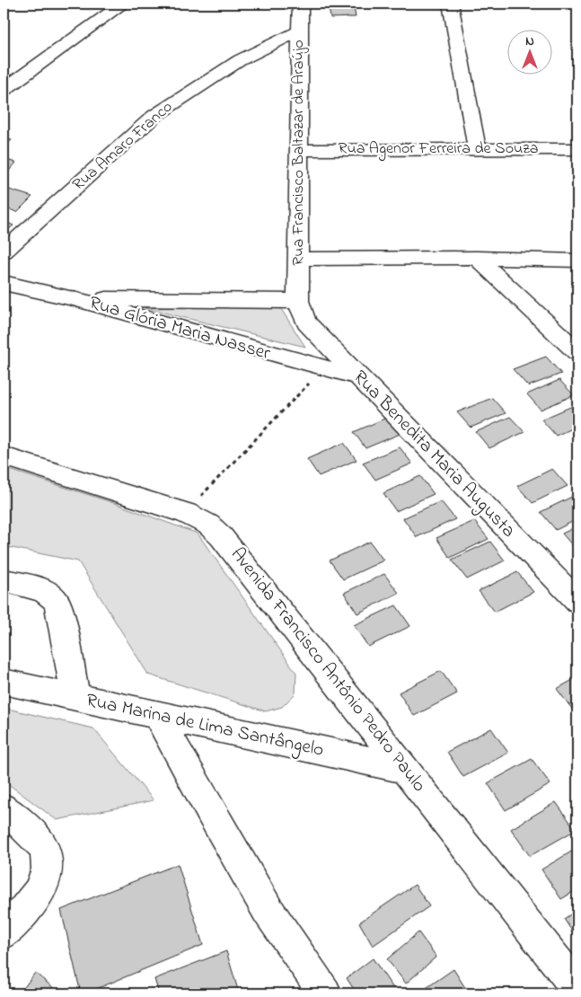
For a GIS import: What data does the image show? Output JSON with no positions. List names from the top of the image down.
{
  "streets": {
    "street": [
      "Rua Amaro Franco",
      "Rua Agenor Ferreira de Souza",
      "Rua Francisco Baltazar de Araújo",
      "Rua Glória Maria Nasser",
      "Rua Benedita Maria Augusta",
      "Avenida Francisco Antônio Pedro Paulo",
      "Rua Marina de Lima Santângelo"
    ]
  },
  "crossings": [
    ["Rua Amaro Franco", "Rua Francisco Baltazar de Araújo"],
    ["Rua Agenor Ferreira de Souza", "Rua Francisco Baltazar de Araújo"],
    ["Rua Francisco Baltazar de Araújo", "Rua Benedita Maria Augusta"],
    ["Rua Glória Maria Nasser", "Rua Benedita Maria Augusta"],
    ["Avenida Francisco Antônio Pedro Paulo", "Rua Marina de Lima Santângelo"]
  ],
  "north": "top"
}
